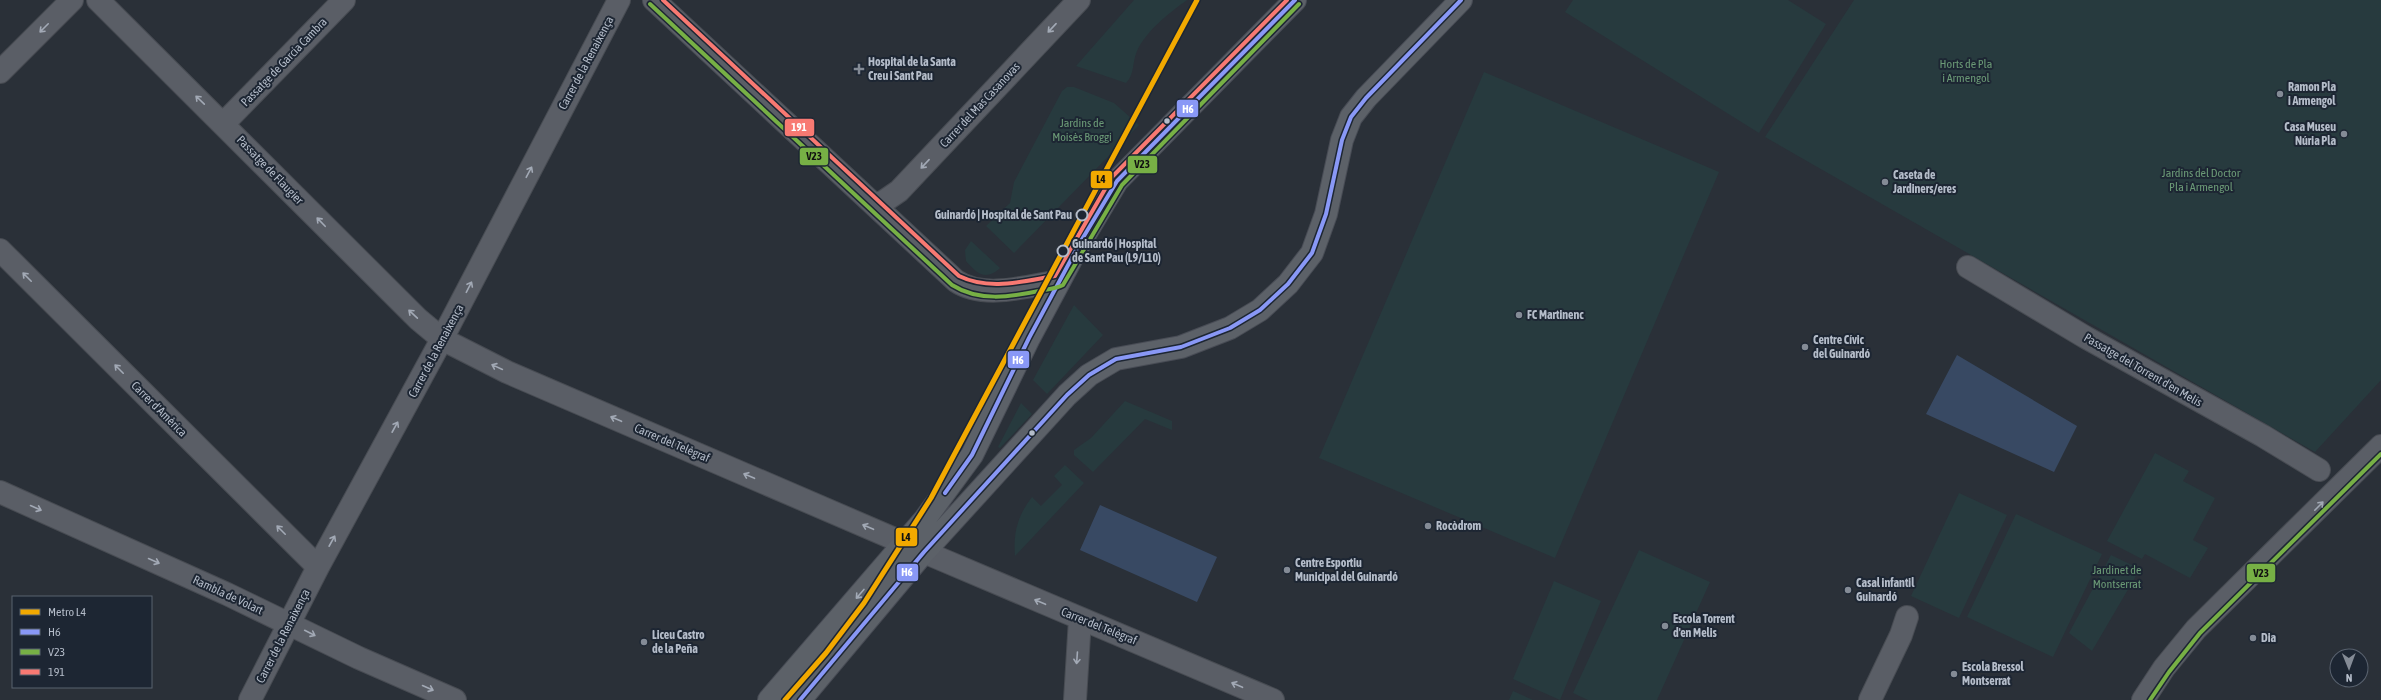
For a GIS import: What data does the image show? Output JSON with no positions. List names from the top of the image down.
{
  "streets": {
    "street": [
      "Passatge de Garcia Cambra",
      "Carrer de la Renaixença",
      "Carrer del Mas Casanovas",
      "Passatge de Flaugier",
      "Passatge del Torrent d'en Melis",
      "Carrer d'Amèrica",
      "Carrer del Telègraf",
      "Rambla de Volart"
    ]
  },
  "crossings": [
    ["Passatge de Garcia Cambra", "Passatge de Flaugier"],
    ["Carrer de la Renaixença", "Passatge de Flaugier"],
    ["Carrer de la Renaixença", "Carrer d'Amèrica"],
    ["Carrer de la Renaixença", "Carrer del Telègraf"],
    ["Carrer de la Renaixença", "Rambla de Volart"],
    ["Passatge de Flaugier", "Carrer del Telègraf"]
  ],
  "one_way": [
    "Carrer de la Renaixença",
    "Carrer del Mas Casanovas",
    "Passatge de Flaugier",
    "Carrer d'Amèrica",
    "Carrer del Telègraf",
    "Rambla de Volart"
  ],
  "parks": [
    "Horts de Pla i Armengol",
    "Jardins de Moisès Broggi",
    "Jardins del Doctor Pla i Armengol",
    "Jardinet de Montserrat"
  ],
  "places": {
    "health": ["Hospital de la Santa Creu i Sant Pau"],
    "other": [
      "Ramon Pla i Armengol",
      "Casa Museu Núria Pla",
      "Caseta de Jardiners/eres",
      "Guinardó | Hospital de Sant Pau",
      "Guinardó | Hospital de Sant Pau (L9/L10)",
      "FC Martinenc",
      "Centre Cívic del Guinardó",
      "Rocòdrom",
      "Centre Esportiu Municipal del Guinardó",
      "Casal infantil Guinardó",
      "Escola Torrent d'en Melis",
      "Dia",
      "Liceu Castro de la Peña",
      "Escola Bressol Montserrat"
    ]
  },
  "lines": [
    "metro line L4",
    "transit line H6",
    "transit line 191",
    "transit line V23"
  ],
  "legend": [
    "Metro L4",
    "H6",
    "V23",
    "191"
  ],
  "north": "bottom"
}
